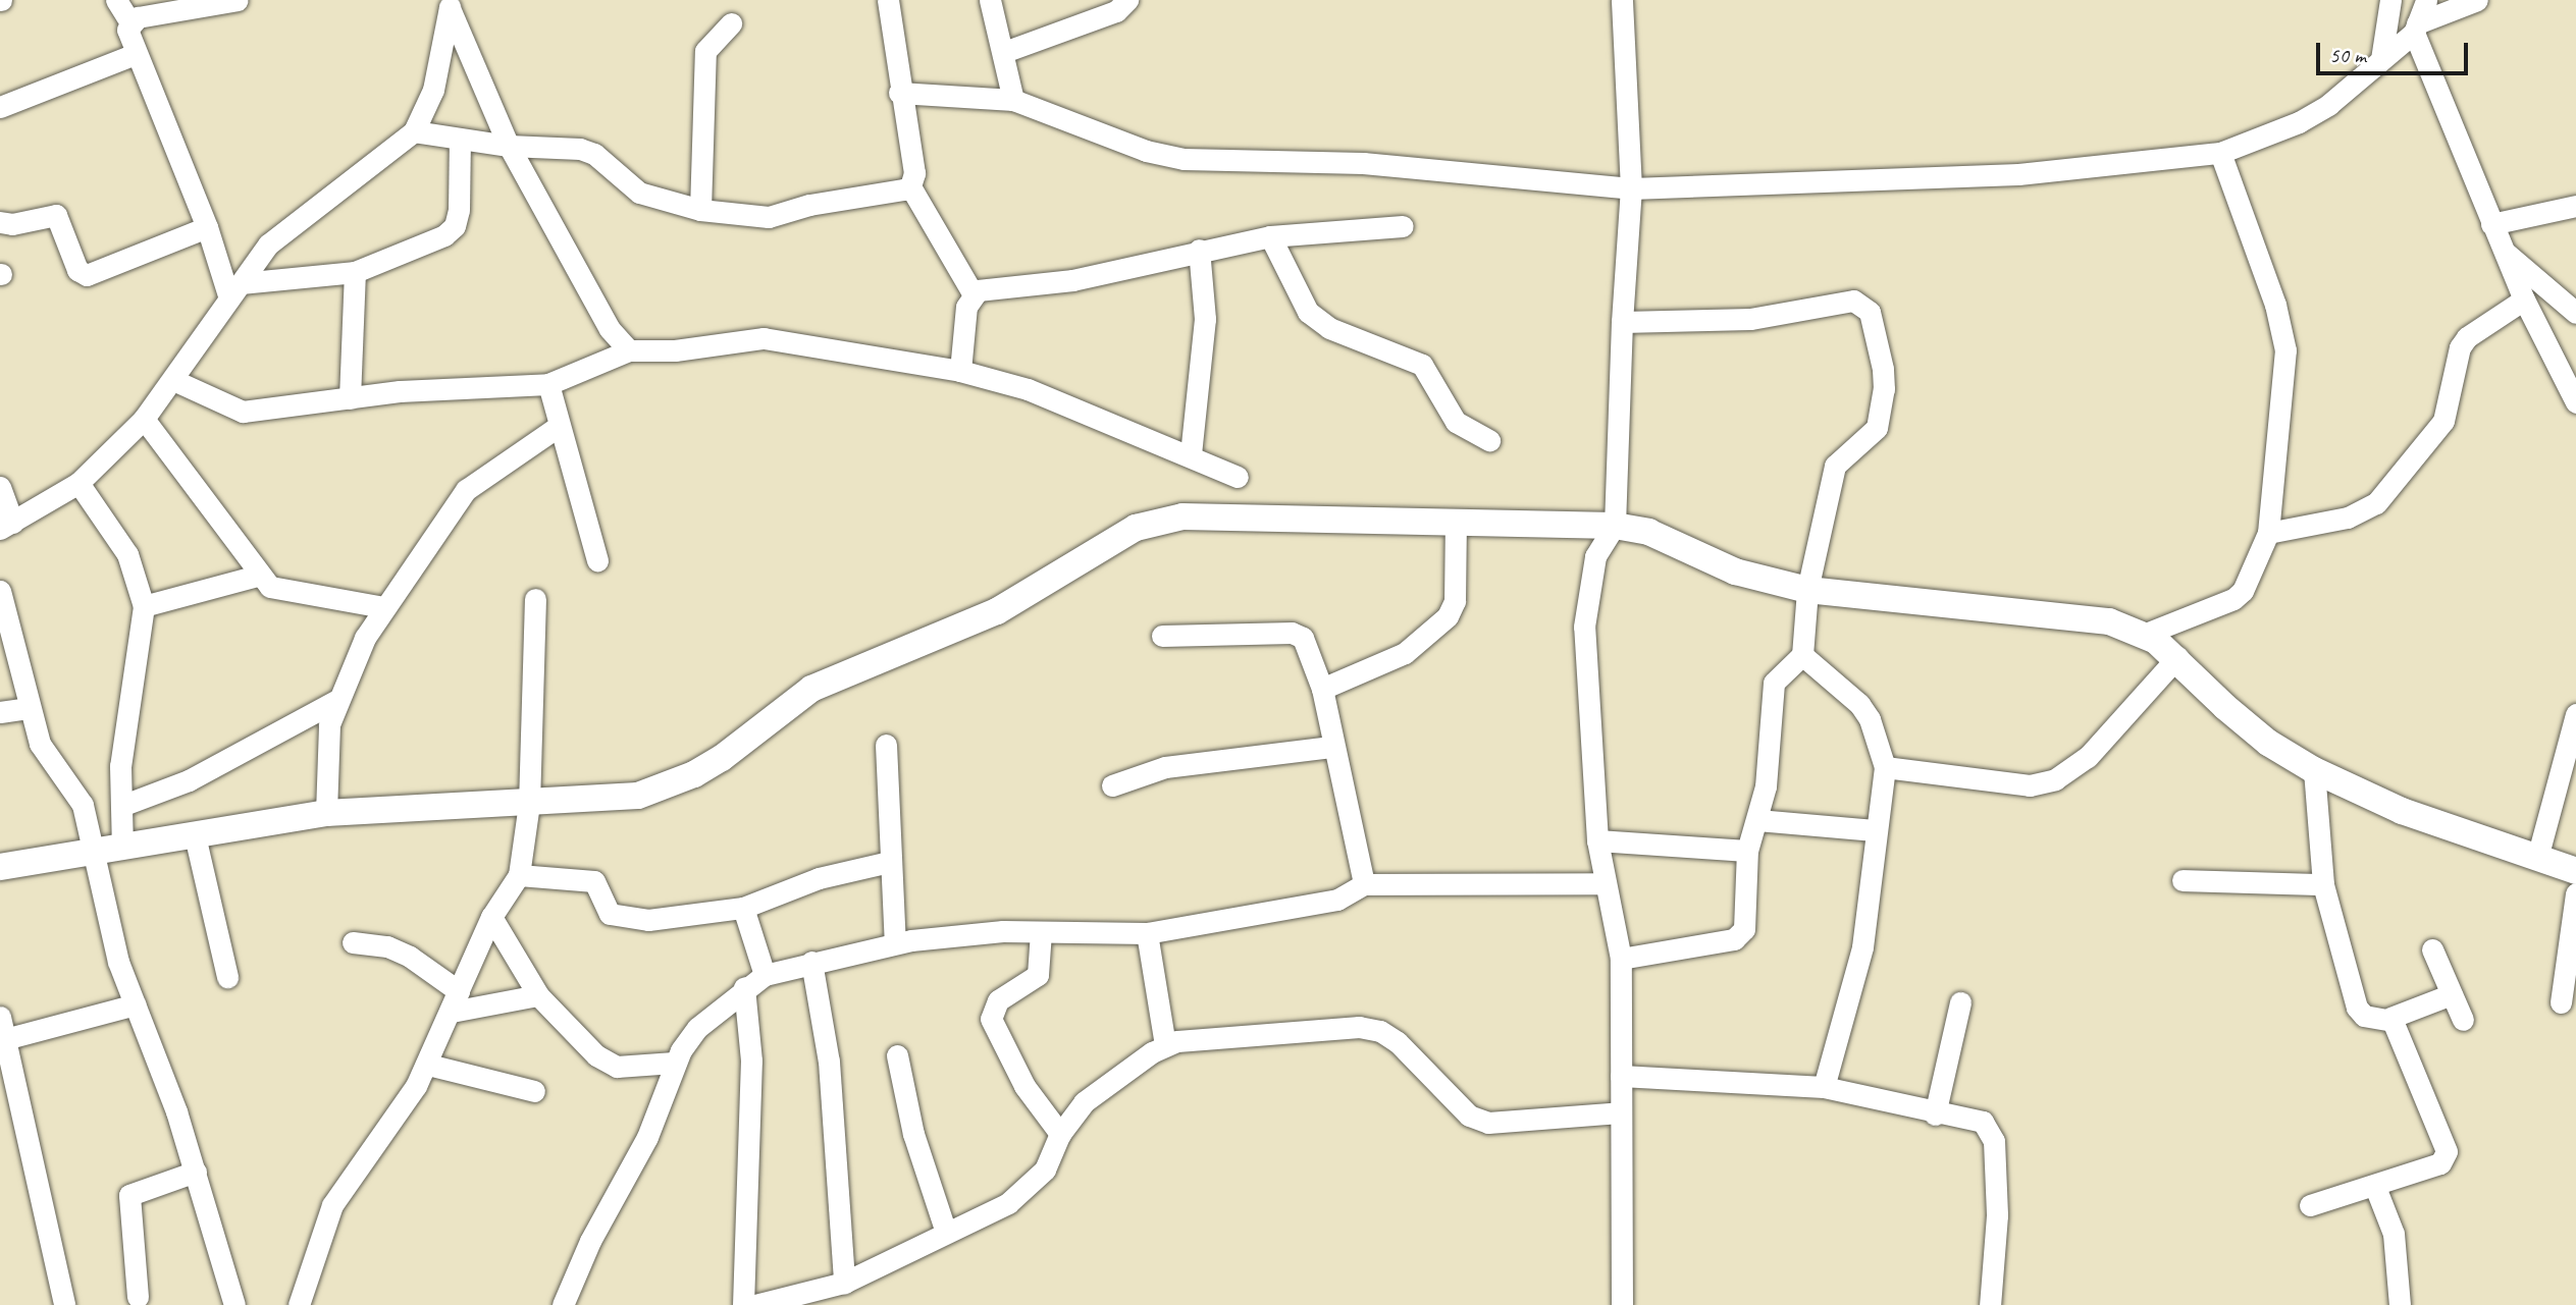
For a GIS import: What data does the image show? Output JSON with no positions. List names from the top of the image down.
{
  "scale_bar": "50 m"
}
